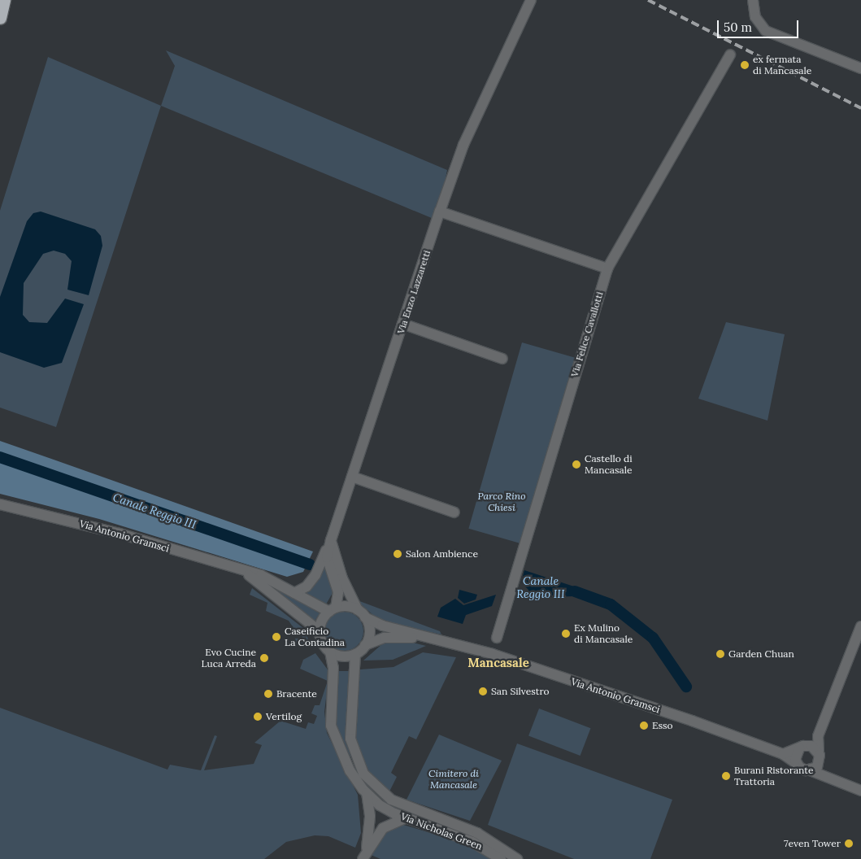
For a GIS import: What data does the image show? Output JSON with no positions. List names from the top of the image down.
{
  "streets": {
    "street": [
      "Via Enzo Lazzaretti",
      "Via Felice Cavallotti",
      "Via Antonio Gramsci",
      "Via Nicholas Green"
    ]
  },
  "crossings": [
    ["Via Enzo Lazzaretti", "Via Antonio Gramsci"],
    ["Via Enzo Lazzaretti", "Via Nicholas Green"],
    ["Via Antonio Gramsci", "Via Nicholas Green"]
  ],
  "districts": ["Mancasale"],
  "water": ["Canale Reggio III"],
  "parks": ["Parco Rino Chiesi", "Cimitero di Mancasale"],
  "places": [
    "ex fermata di Mancasale",
    "Castello di Mancasale",
    "Salon Ambience",
    "Ex Mulino di Mancasale",
    "Caseificio La Contadina",
    "Garden Chuan",
    "Evo Cucine Luca Arreda",
    "San Silvestro",
    "Bracente",
    "Vertilog",
    "Esso",
    "Burani Ristorante Trattoria",
    "7even Tower"
  ],
  "scale_bar": "50 m"
}
